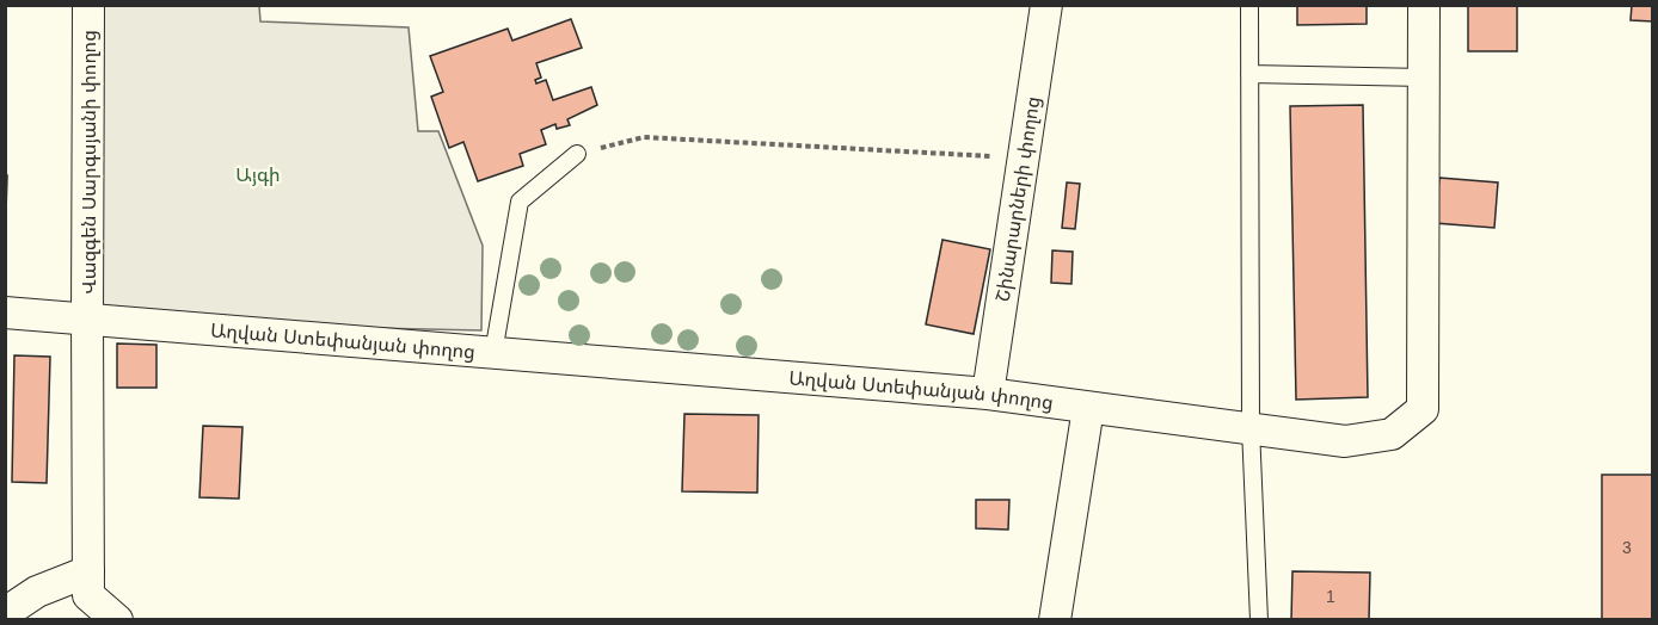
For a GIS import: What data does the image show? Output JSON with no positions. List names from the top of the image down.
{
  "streets": {
    "street": ["Վազգեն Սարգսյանի փողոց", "Շինարարների փողոց", "Աղվան Ստեփանյան փողոց"]
  },
  "crossings": [
    ["Վազգեն Սարգսյանի փողոց", "Աղվան Ստեփանյան փողոց"],
    ["Շինարարների փողոց", "Աղվան Ստեփանյան փողոց"]
  ],
  "parks": ["Այգի"],
  "house_numbers": ["3", "1"]
}
